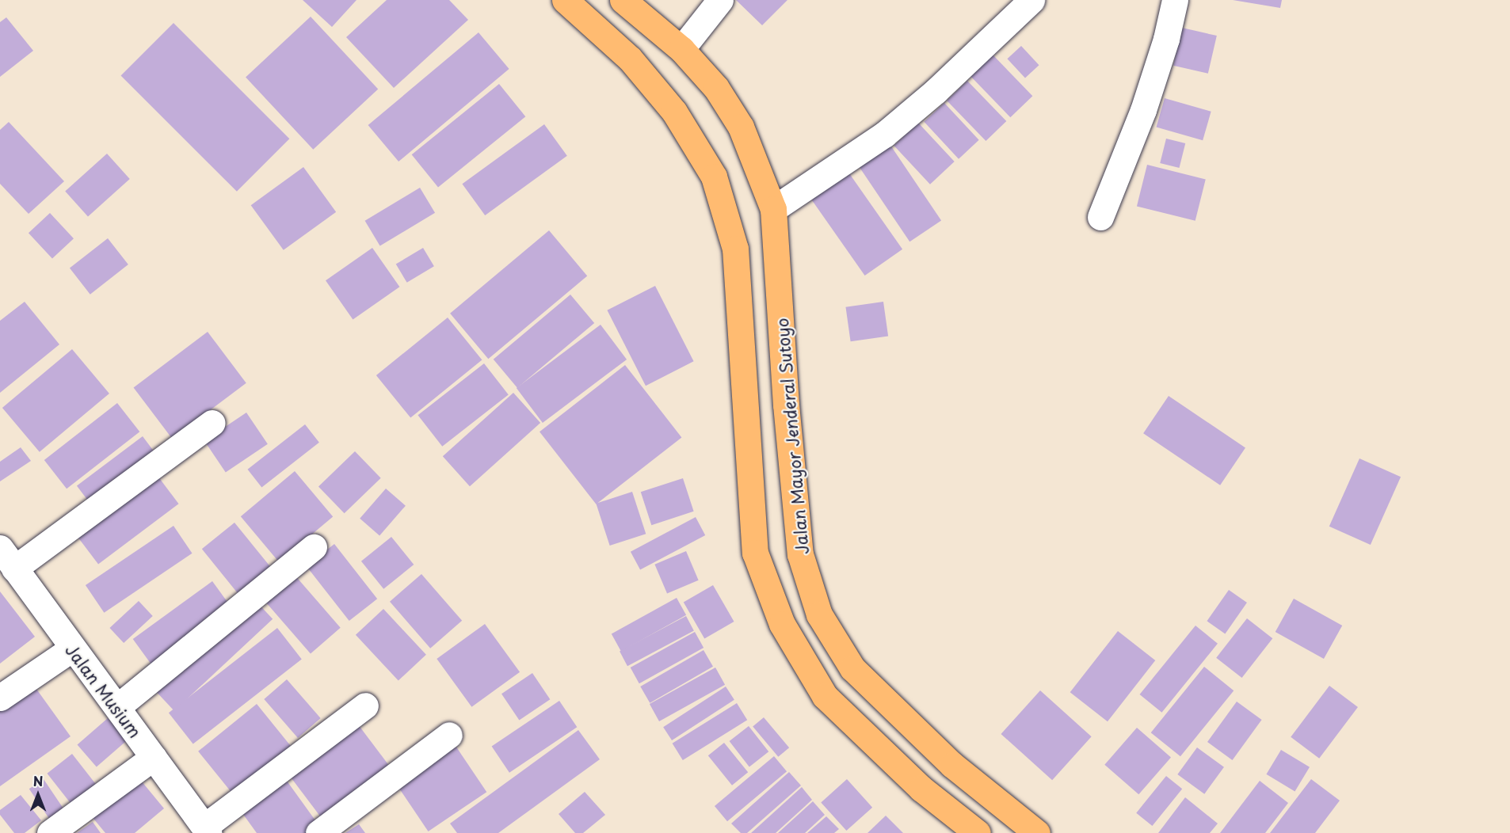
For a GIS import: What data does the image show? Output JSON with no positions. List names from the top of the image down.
{
  "streets": {
    "main road": ["Jalan Mayor Jenderal Sutoyo"],
    "street": ["Jalan Musium"]
  },
  "north": "top"
}
